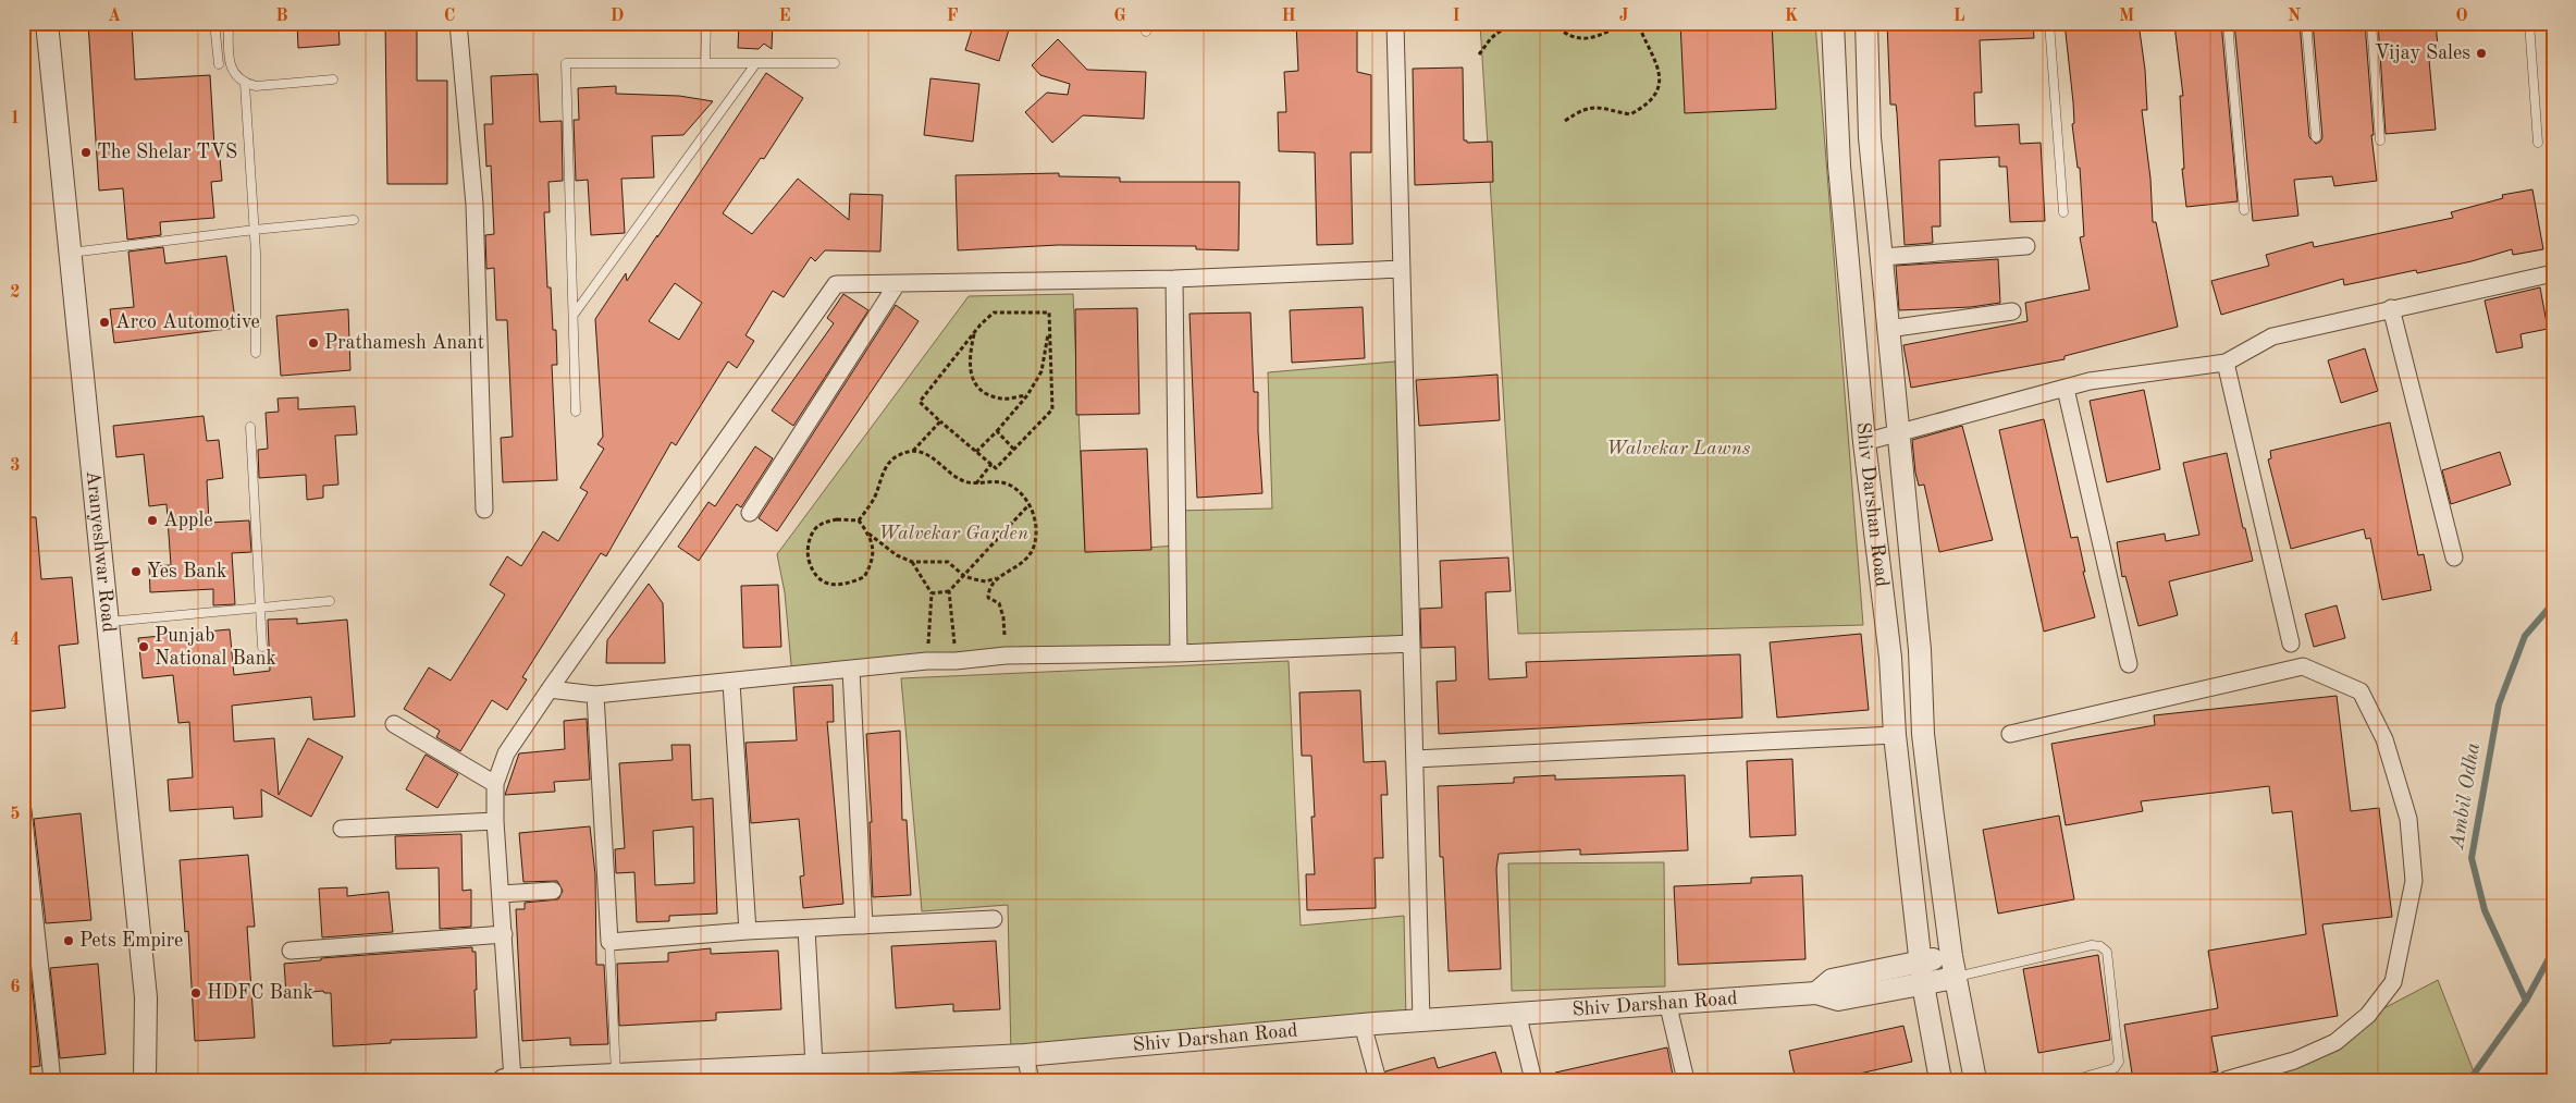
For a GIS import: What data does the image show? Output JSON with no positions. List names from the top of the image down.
{
  "streets": {
    "street": ["Shiv Darshan Road", "Aranyeshwar Road"]
  },
  "water": ["Ambil Odha"],
  "parks": ["Walvekar Lawns", "Walvekar Garden"],
  "places": [
    "Vijay Sales",
    "The Shelar TVS",
    "Arco Automotive",
    "Prathamesh Anant",
    "Apple",
    "Yes Bank",
    "Punjab National Bank",
    "Pets Empire",
    "HDFC Bank"
  ],
  "grid": {
    "columns": [
      "A",
      "B",
      "C",
      "D",
      "E",
      "F",
      "G",
      "H",
      "I",
      "J",
      "K",
      "L",
      "M",
      "N",
      "O"
    ],
    "rows": [
      "1",
      "2",
      "3",
      "4",
      "5",
      "6"
    ]
  }
}
